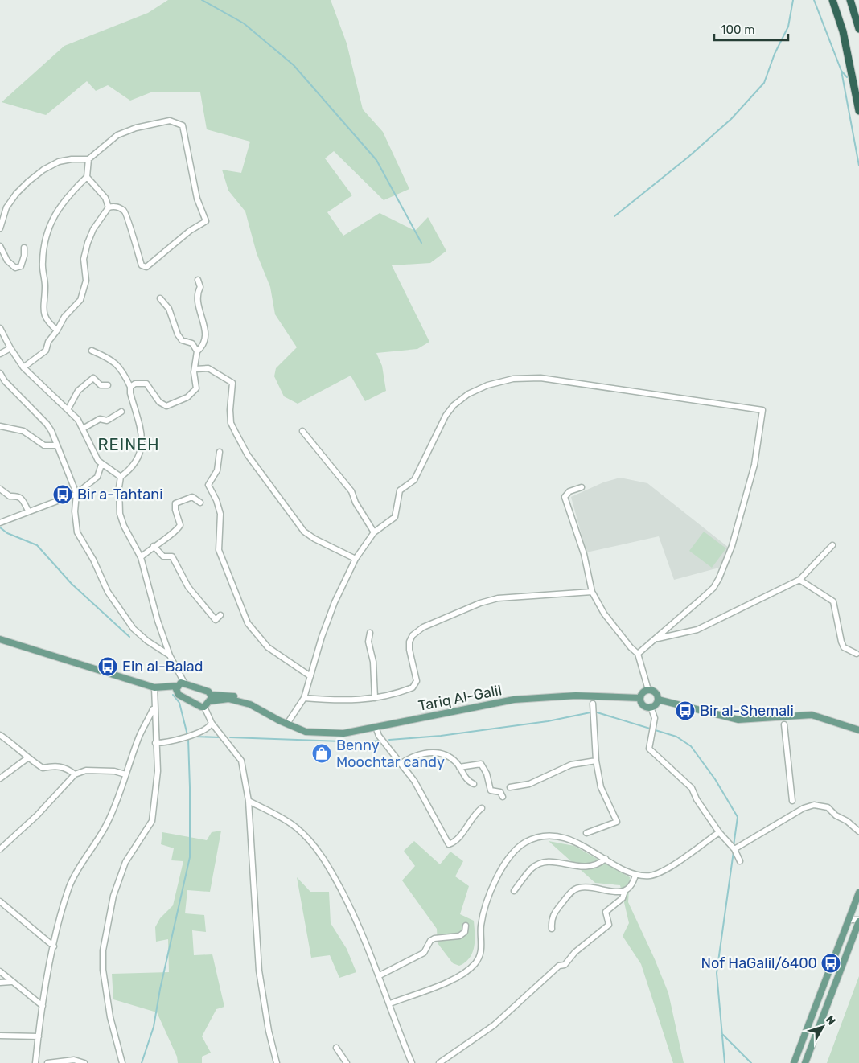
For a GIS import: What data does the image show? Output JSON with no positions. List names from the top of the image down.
{
  "streets": {
    "main road": ["Tariq Al-Galil"]
  },
  "districts": ["REINEH"],
  "places": {
    "bus stop": [
      "Bir a-Tahtani",
      "Ein al-Balad",
      "Bir al-Shemali",
      "Nof HaGalil/6400"
    ],
    "shop": ["Benny Moochtar candy"]
  },
  "scale_bar": "100 m",
  "north": "top right"
}
